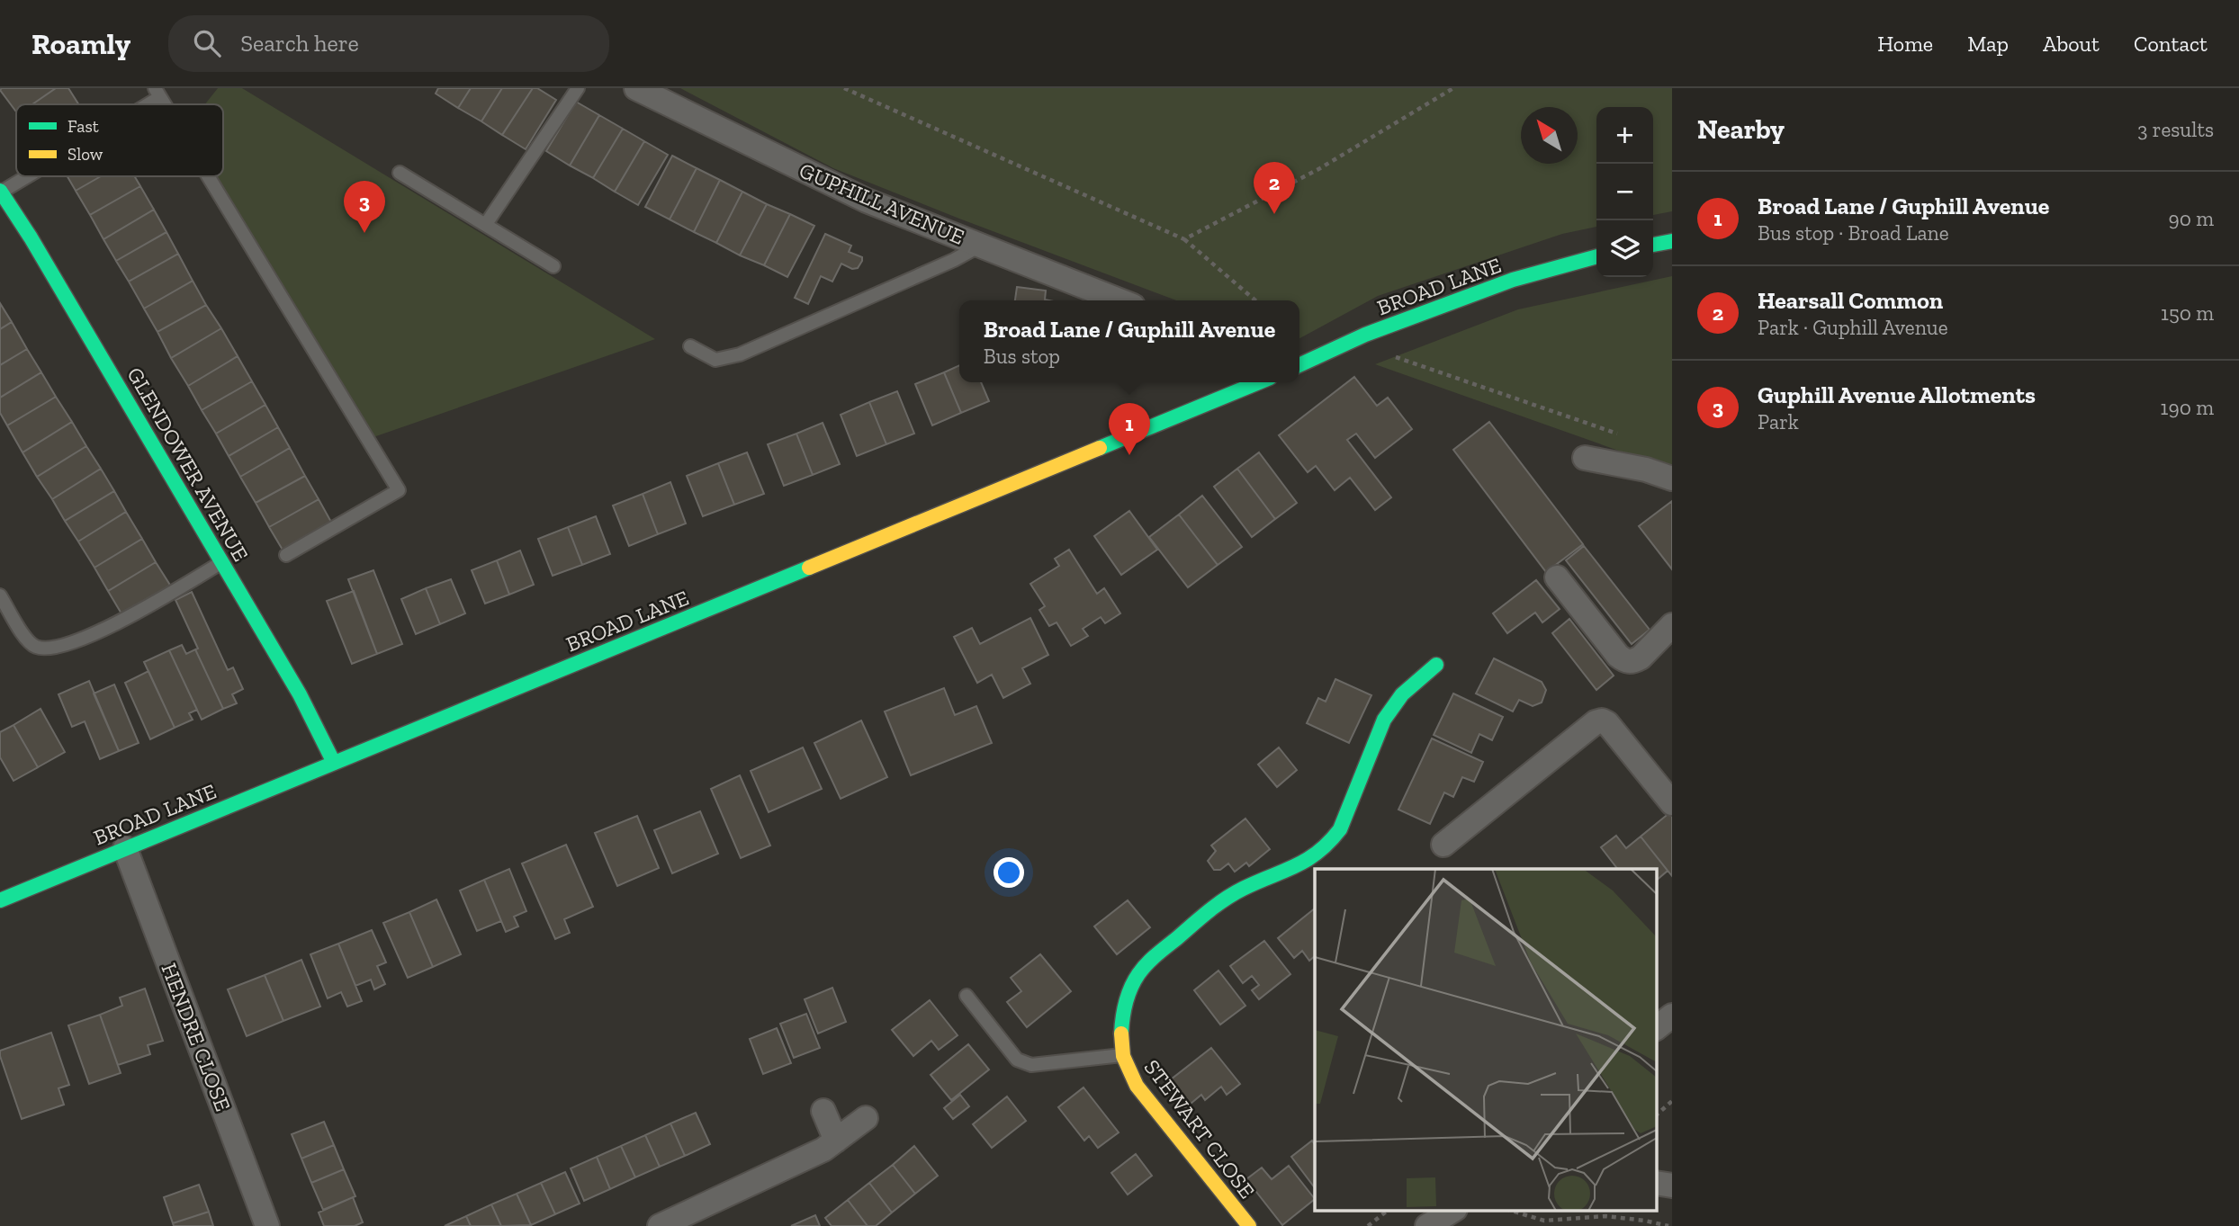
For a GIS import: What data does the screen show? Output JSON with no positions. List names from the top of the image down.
{
  "streets": {
    "street": [
      "GUPHILL AVENUE",
      "BROAD LANE",
      "GLENDOWER AVENUE",
      "HENDRE CLOSE",
      "STEWART CLOSE"
    ]
  },
  "crossings": [
    ["BROAD LANE", "GLENDOWER AVENUE"],
    ["BROAD LANE", "HENDRE CLOSE"]
  ],
  "legend": ["Fast", "Slow"],
  "north": "top left",
  "page": {
    "header": "Roamly",
    "search": "Search here",
    "nav": [
      "Home",
      "Map",
      "About",
      "Contact"
    ],
    "heading": ["Nearby", "3 results"],
    "map_buttons": ["+", "−"],
    "pins": ["2", "3", "1"],
    "list": [
      {
        "mark": "1",
        "name": "Broad Lane / Guphill Avenue",
        "note": "Bus stop · Broad Lane",
        "value": "90 m"
      },
      {
        "mark": "2",
        "name": "Hearsall Common",
        "note": "Park · Guphill Avenue",
        "value": "150 m"
      },
      {
        "mark": "3",
        "name": "Guphill Avenue Allotments",
        "note": "Park",
        "value": "190 m"
      }
    ],
    "popup": ["Broad Lane / Guphill Avenue", "Bus stop"]
  }
}
